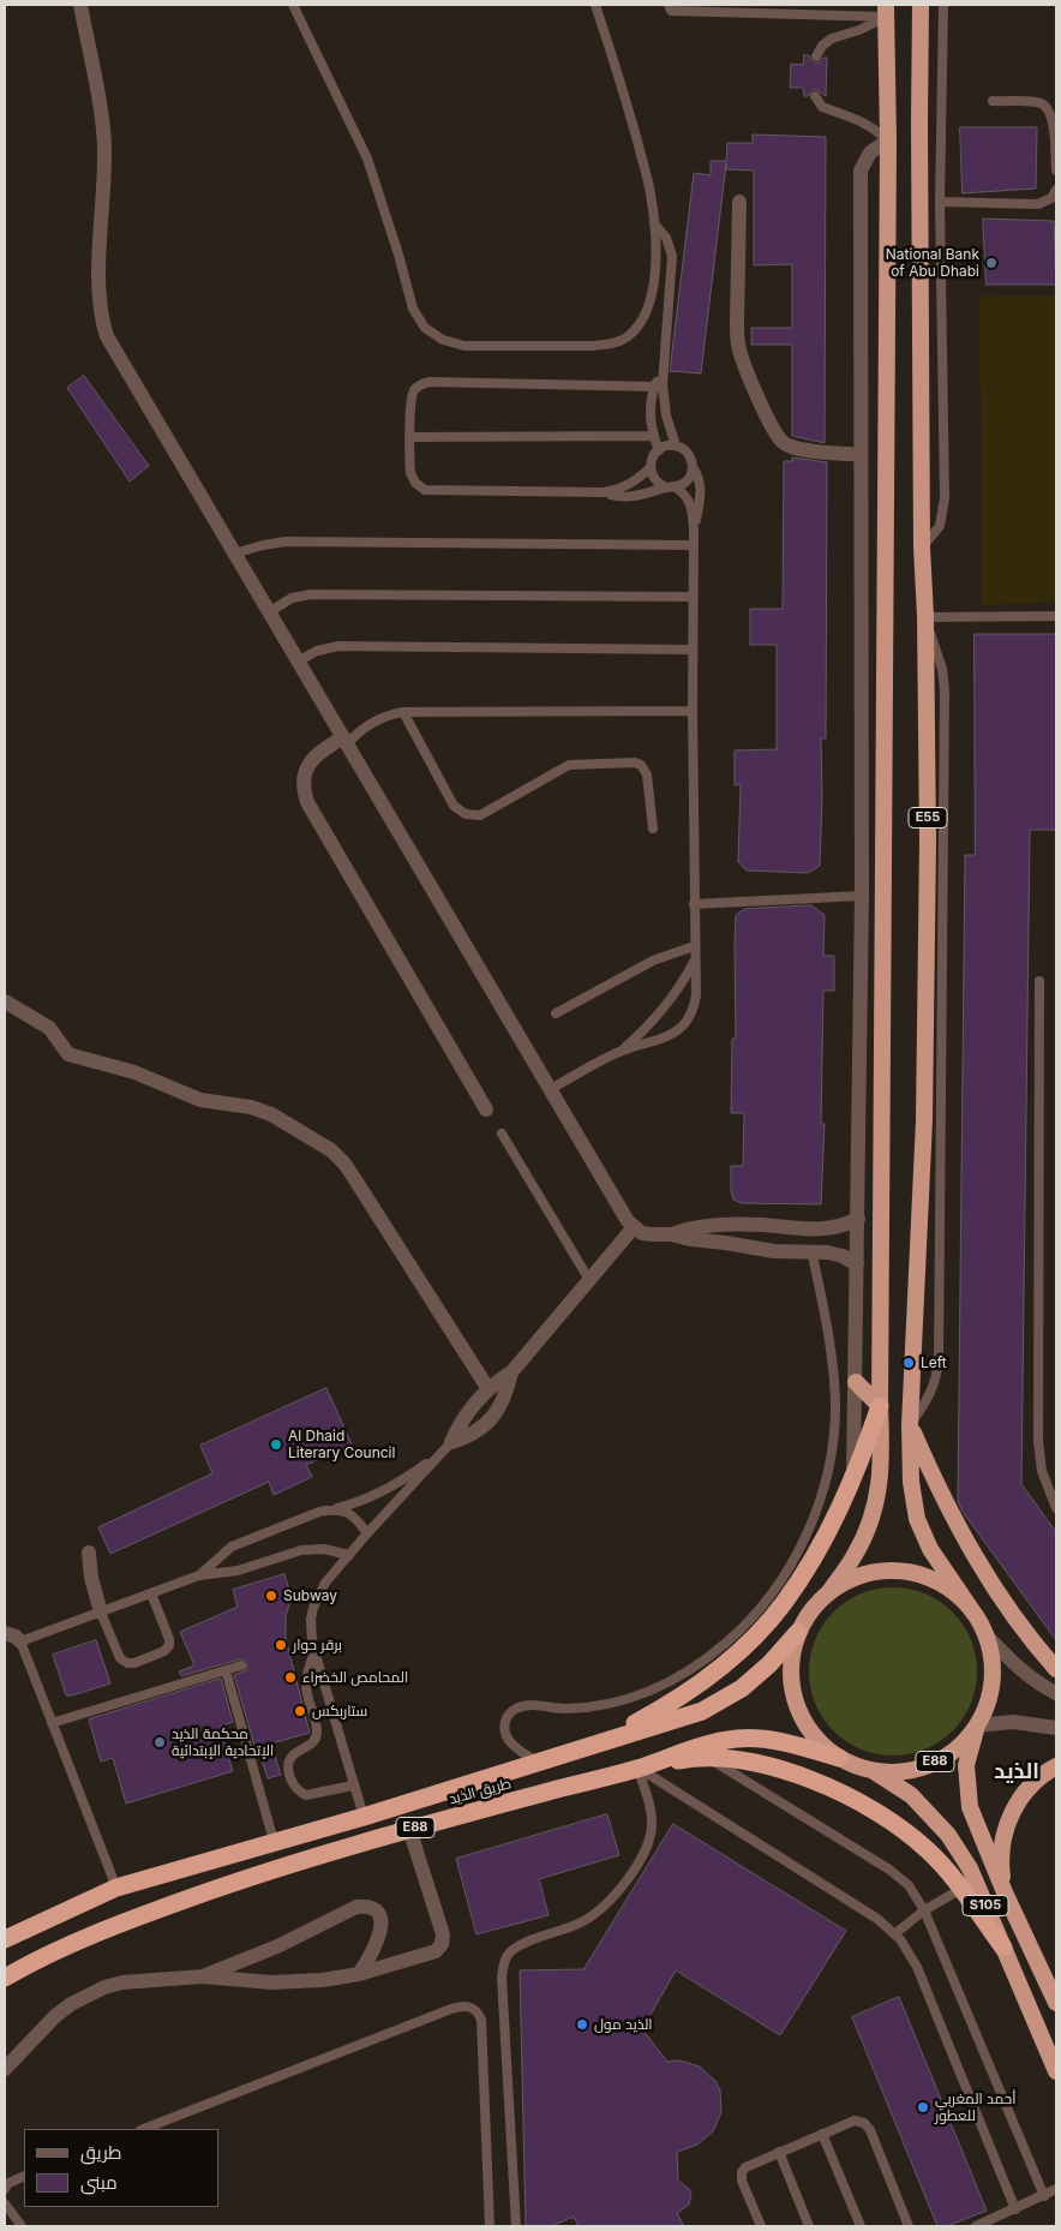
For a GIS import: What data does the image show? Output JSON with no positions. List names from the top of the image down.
{
  "streets": {
    "highway": [
      "E55",
      "E88",
      "طريق الذيد",
      "S105"
    ]
  },
  "crossings": [
    ["E55", "E88"],
    ["E55", "طريق الذيد"],
    ["E55", "S105"],
    ["E88", "طريق الذيد"],
    ["E88", "S105"],
    ["طريق الذيد", "S105"]
  ],
  "districts": ["الذيد"],
  "places": [
    "National Bank of Abu Dhabi",
    "Left",
    "Al Dhaid Literary Council",
    "Subway",
    "برقر حوار",
    "المحامص الخضراء",
    "ستاربكس",
    "محكمة الذيد الإتحادية الإبتدائية",
    "الذيد مول",
    "أحمد المغربي للعطور"
  ],
  "legend": ["طريق", "مبنى"]
}
